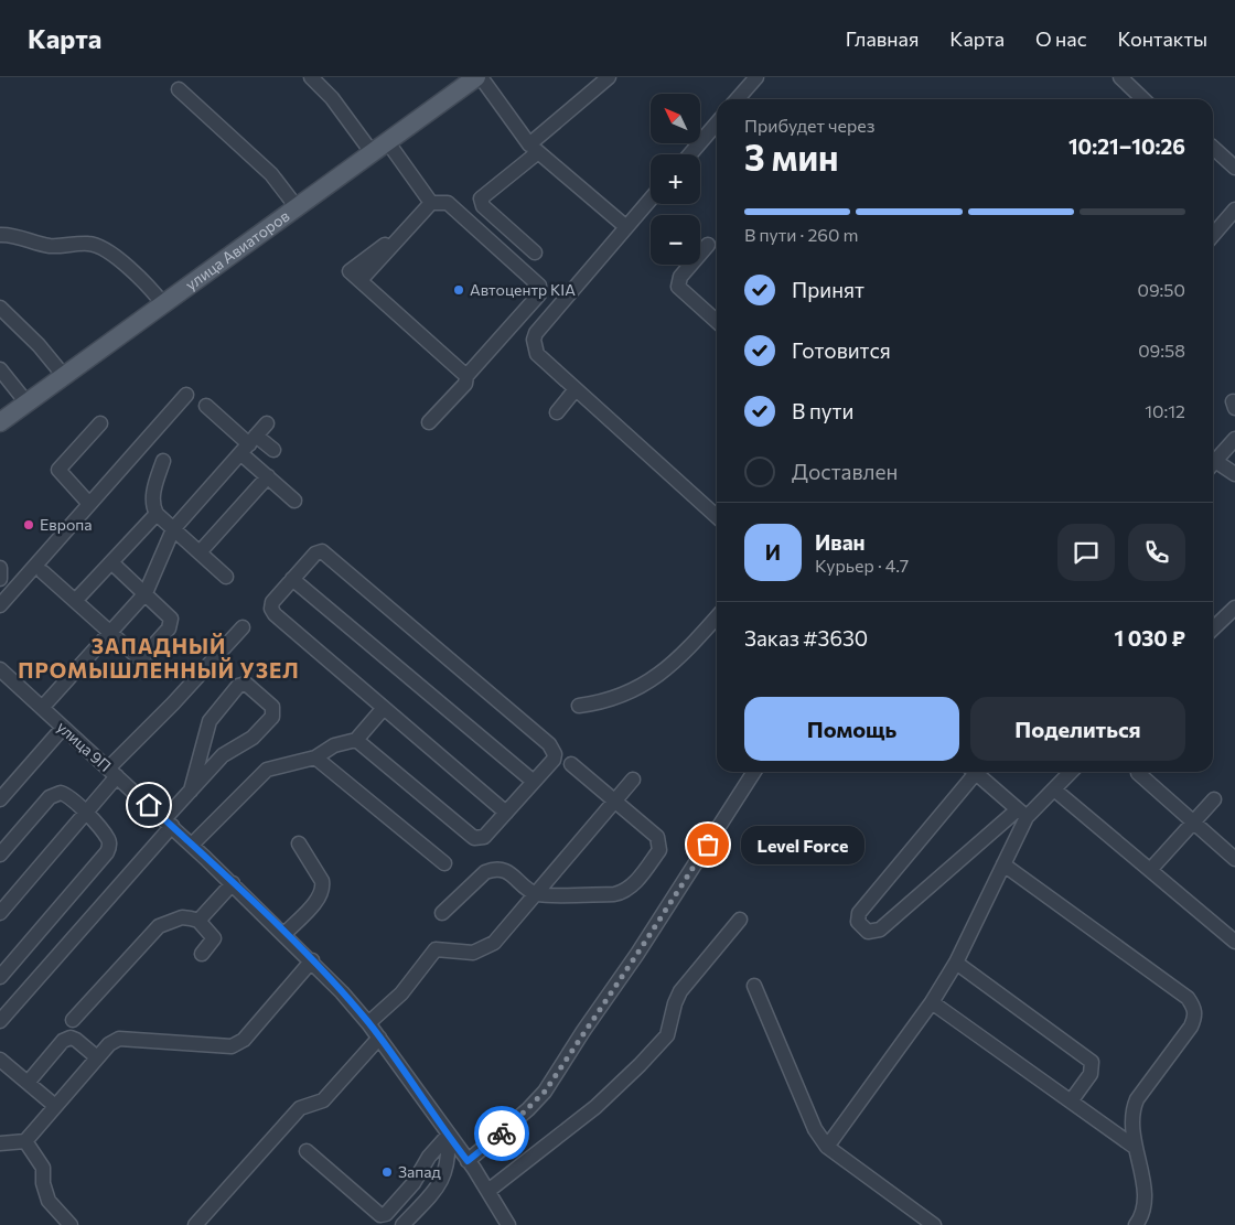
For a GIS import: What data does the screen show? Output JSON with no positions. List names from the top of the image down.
{
  "streets": {
    "main road": ["улица Авиаторов"],
    "street": ["улица 9П"]
  },
  "districts": ["ЗАПАДНЫЙ ПРОМЫШЛЕННЫЙ УЗЕЛ"],
  "places": [
    "Автоцентр KIA",
    "Европа",
    "Level Force",
    "Запад"
  ],
  "north": "top left",
  "page": {
    "header": "Карта",
    "nav": [
      "Главная",
      "Карта",
      "О нас",
      "Контакты"
    ],
    "map_buttons": ["+", "−"],
    "heading": ["3 мин", "Прибудет через", "10:21–10:26"],
    "panel": [
      "Иван",
      "Курьер · 4.7",
      "Заказ #3630",
      "1 030 ₽"
    ],
    "bar": "В пути · 260 m",
    "list": [
      ["Принят", "09:50"],
      ["Готовится", "09:58"],
      ["В пути", "10:12"],
      "Доставлен"
    ],
    "round": "И",
    "buttons": ["Помощь", "Поделиться"],
    "bubble": "Level Force"
  }
}
